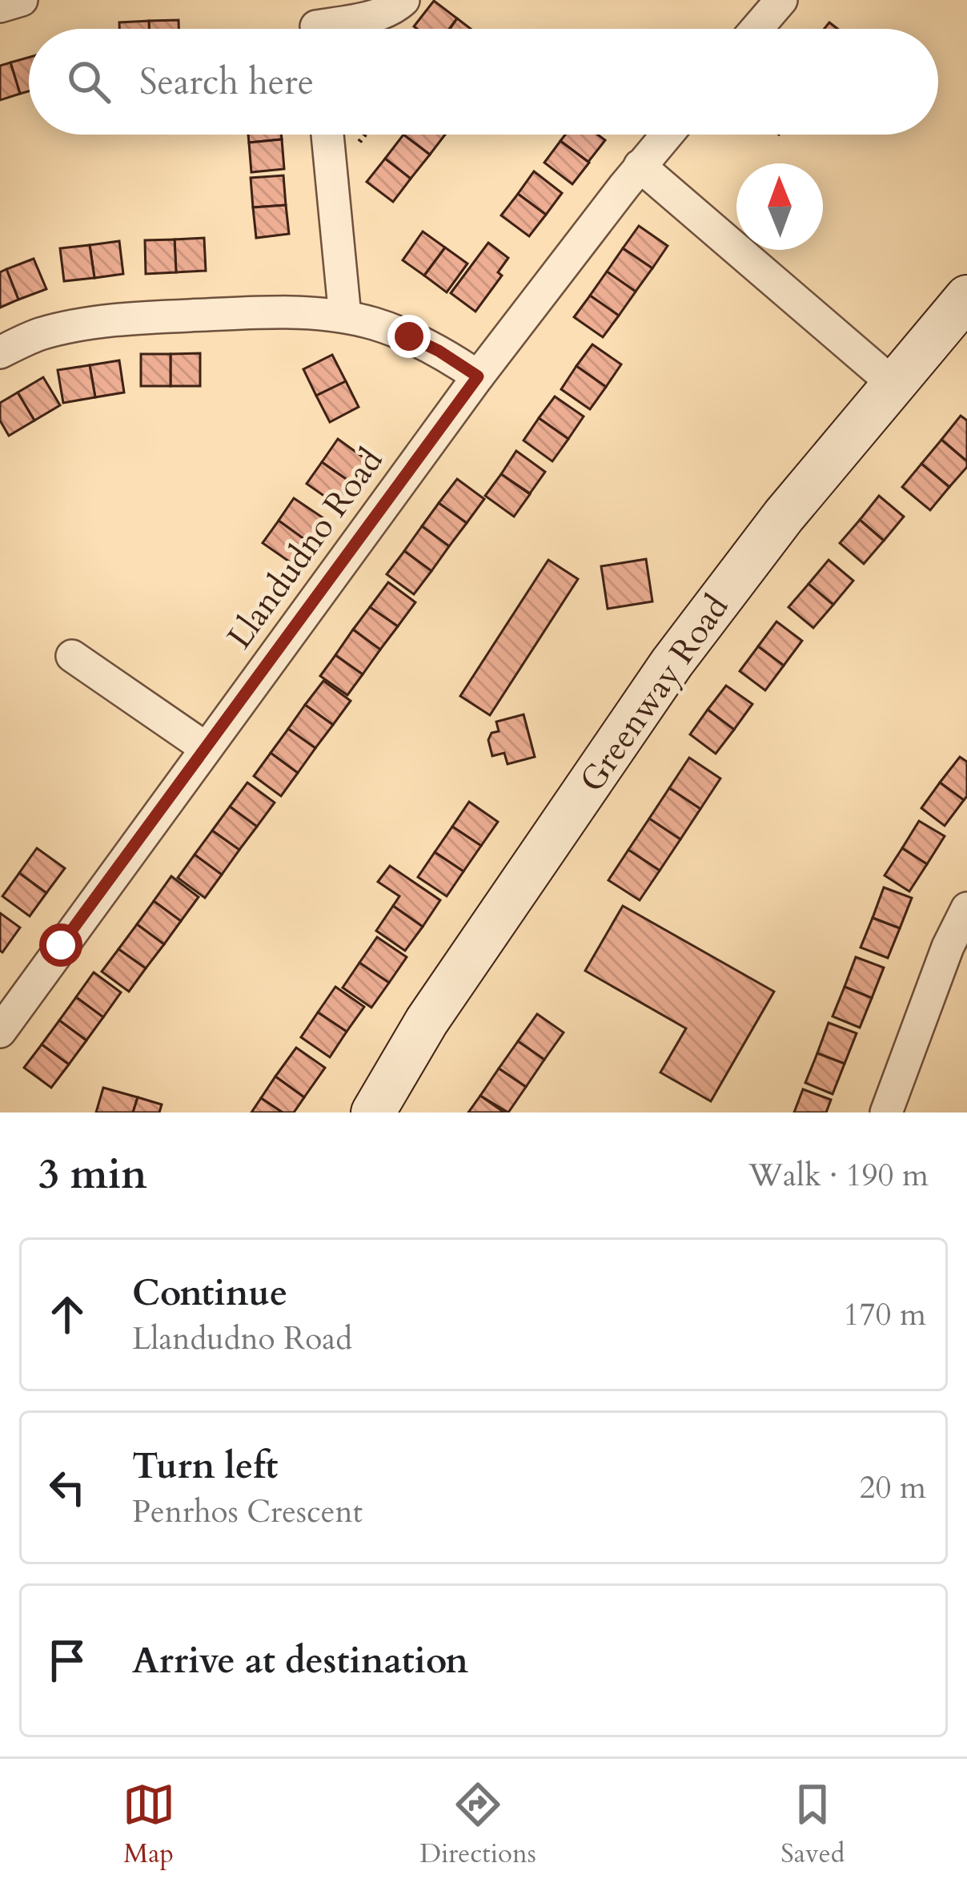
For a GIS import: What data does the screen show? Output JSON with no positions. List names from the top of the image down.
{
  "streets": {
    "street": ["Llandudno Road", "Greenway Road"]
  },
  "north": "top",
  "page": {
    "search": "Search here",
    "heading": ["3 min", "Walk · 190 m"],
    "list": [
      ["Continue", "Llandudno Road", "170 m"],
      ["Turn left", "Penrhos Crescent", "20 m"],
      "Arrive at destination"
    ],
    "nav": ["Map", "Directions", "Saved"]
  }
}
